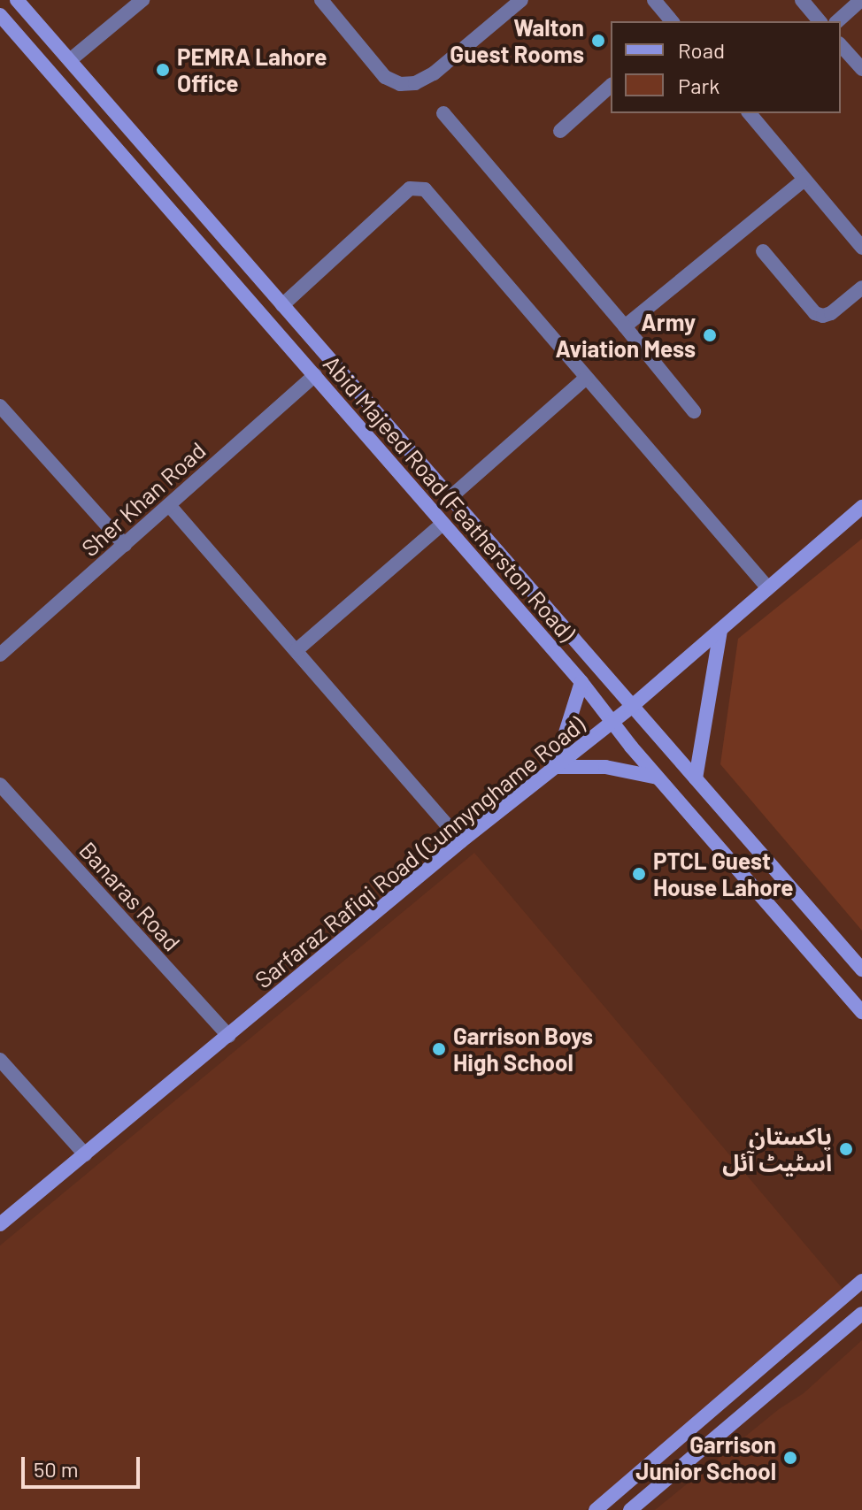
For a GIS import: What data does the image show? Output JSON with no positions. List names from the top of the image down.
{
  "streets": {
    "street": [
      "Abid Majeed Road (Featherston Road)",
      "Sher Khan Road",
      "Sarfaraz Rafiqi Road (Cunnynghame Road)",
      "Banaras Road"
    ]
  },
  "crossings": [
    ["Abid Majeed Road (Featherston Road)", "Sher Khan Road"],
    ["Abid Majeed Road (Featherston Road)", "Sarfaraz Rafiqi Road (Cunnynghame Road)"],
    ["Sarfaraz Rafiqi Road (Cunnynghame Road)", "Banaras Road"]
  ],
  "places": [
    "Walton Guest Rooms",
    "PEMRA Lahore Office",
    "Army Aviation Mess",
    "PTCL Guest House Lahore",
    "Garrison Boys High School",
    "پاکستان اسٹیٹ آئل",
    "Garrison Junior School"
  ],
  "legend": ["Road", "Park"],
  "scale_bar": "50 m"
}
